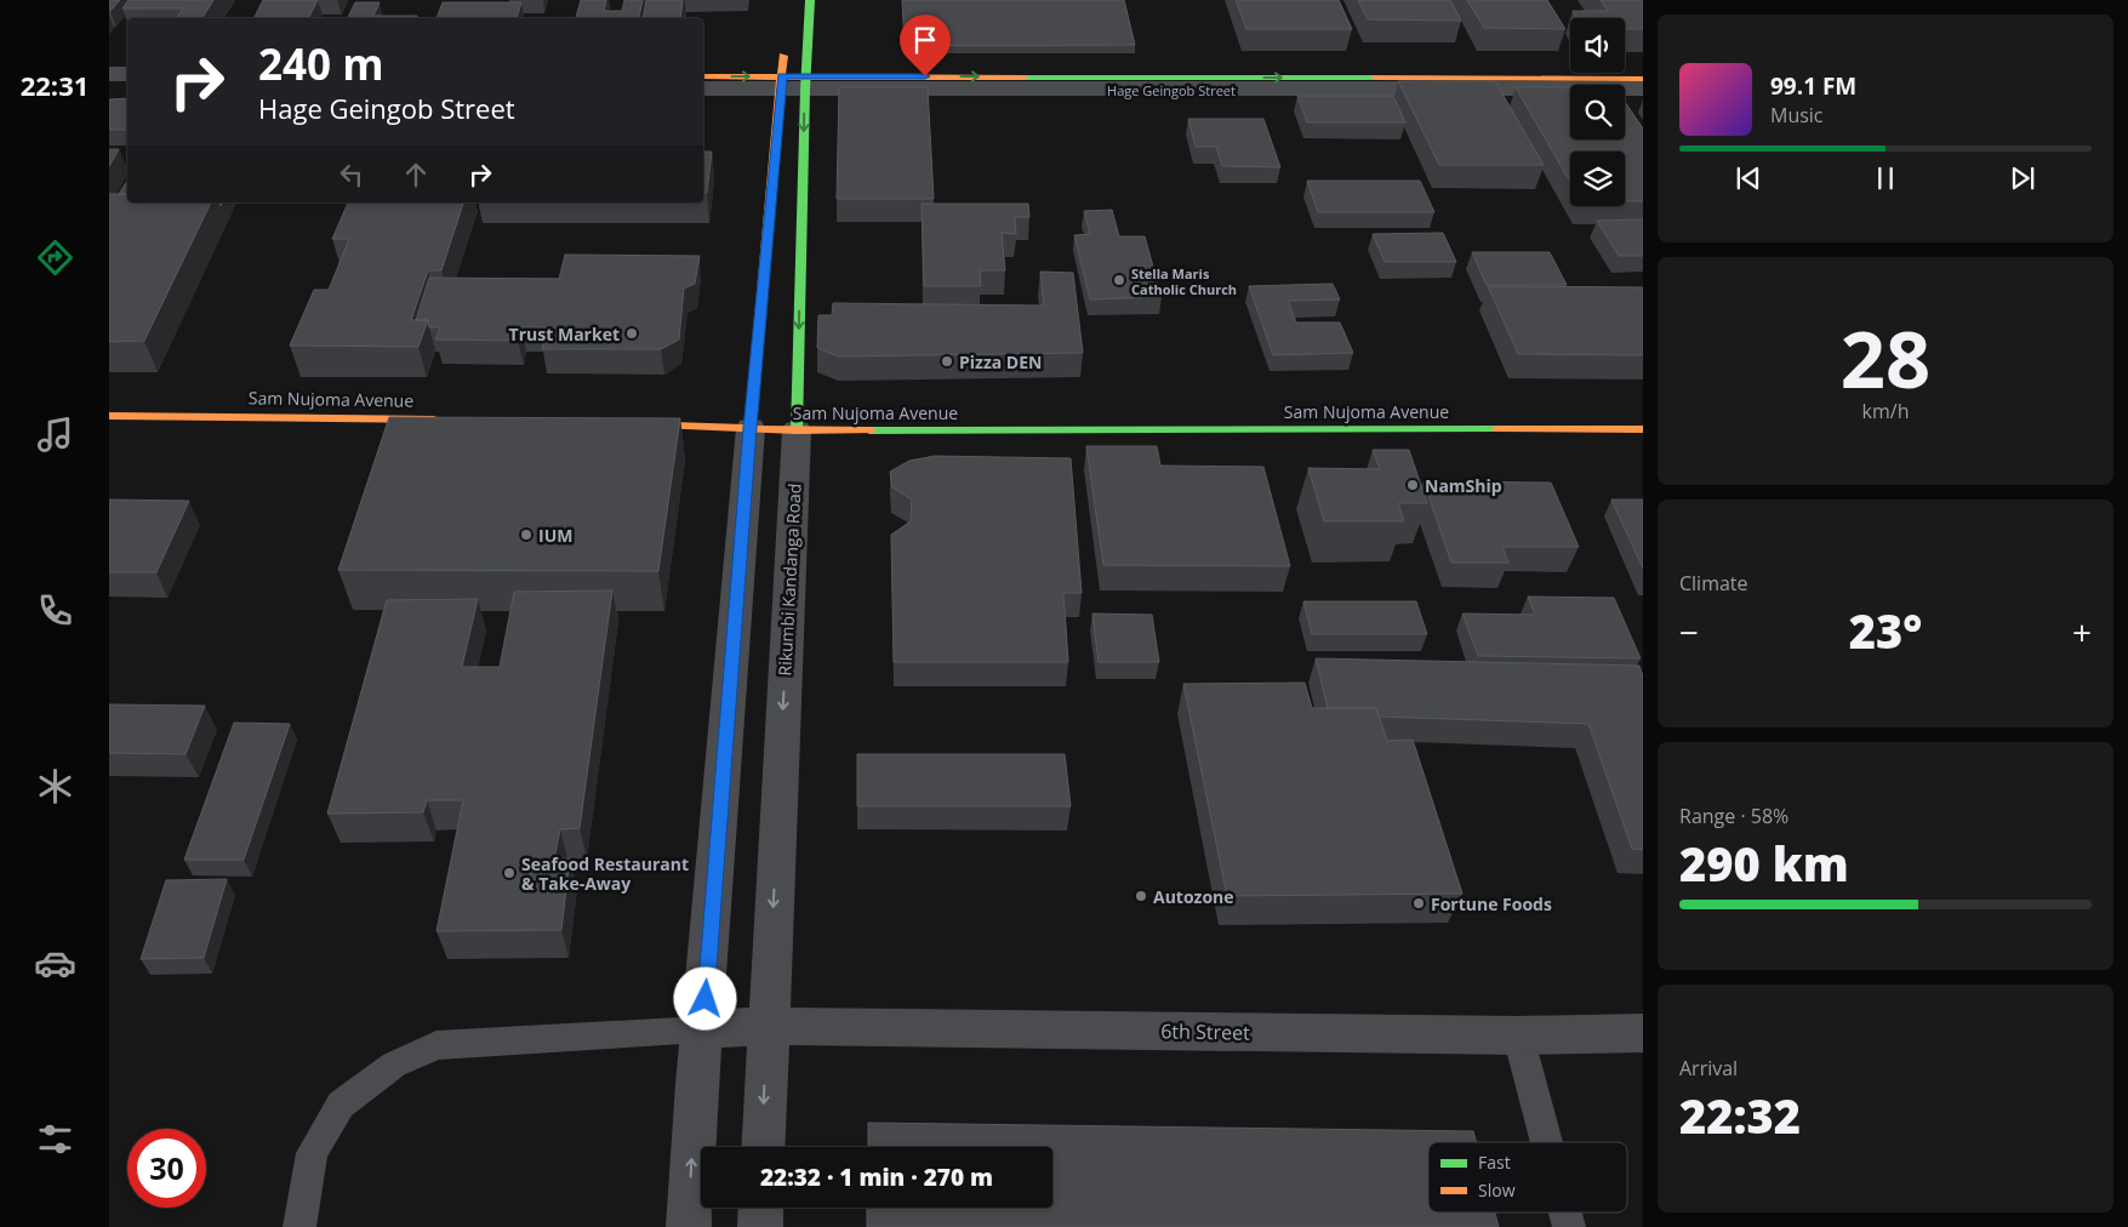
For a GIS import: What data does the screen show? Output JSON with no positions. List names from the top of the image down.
{
  "streets": {
    "main road": ["Hage Geingob Street", "Sam Nujoma Avenue", "Rikumbi Kandanga Road"],
    "street": ["6th Street"]
  },
  "crossings": [
    ["Hage Geingob Street", "Rikumbi Kandanga Road"],
    ["Sam Nujoma Avenue", "Rikumbi Kandanga Road"],
    ["Rikumbi Kandanga Road", "6th Street"]
  ],
  "one_way": ["Hage Geingob Street"],
  "places": [
    "Stella Maris Catholic Church",
    "Trust Market",
    "Pizza DEN",
    "NamShip",
    "IUM",
    "Seafood Restaurant & Take-Away",
    "Autozone",
    "Fortune Foods"
  ],
  "legend": ["Fast", "Slow"],
  "page": {
    "tabs": "22:31",
    "turn": ["240 m", "Hage Geingob Street"],
    "song": ["99.1 FM", "Music"],
    "tile": [
      ["28", "km/h"],
      "Climate",
      ["Range · 58%", "290 km"],
      ["Arrival", "22:32"]
    ],
    "heat": ["−", "23°", "+"],
    "limit": "30",
    "trip": "22:32 · 1 min · 270 m"
  }
}
